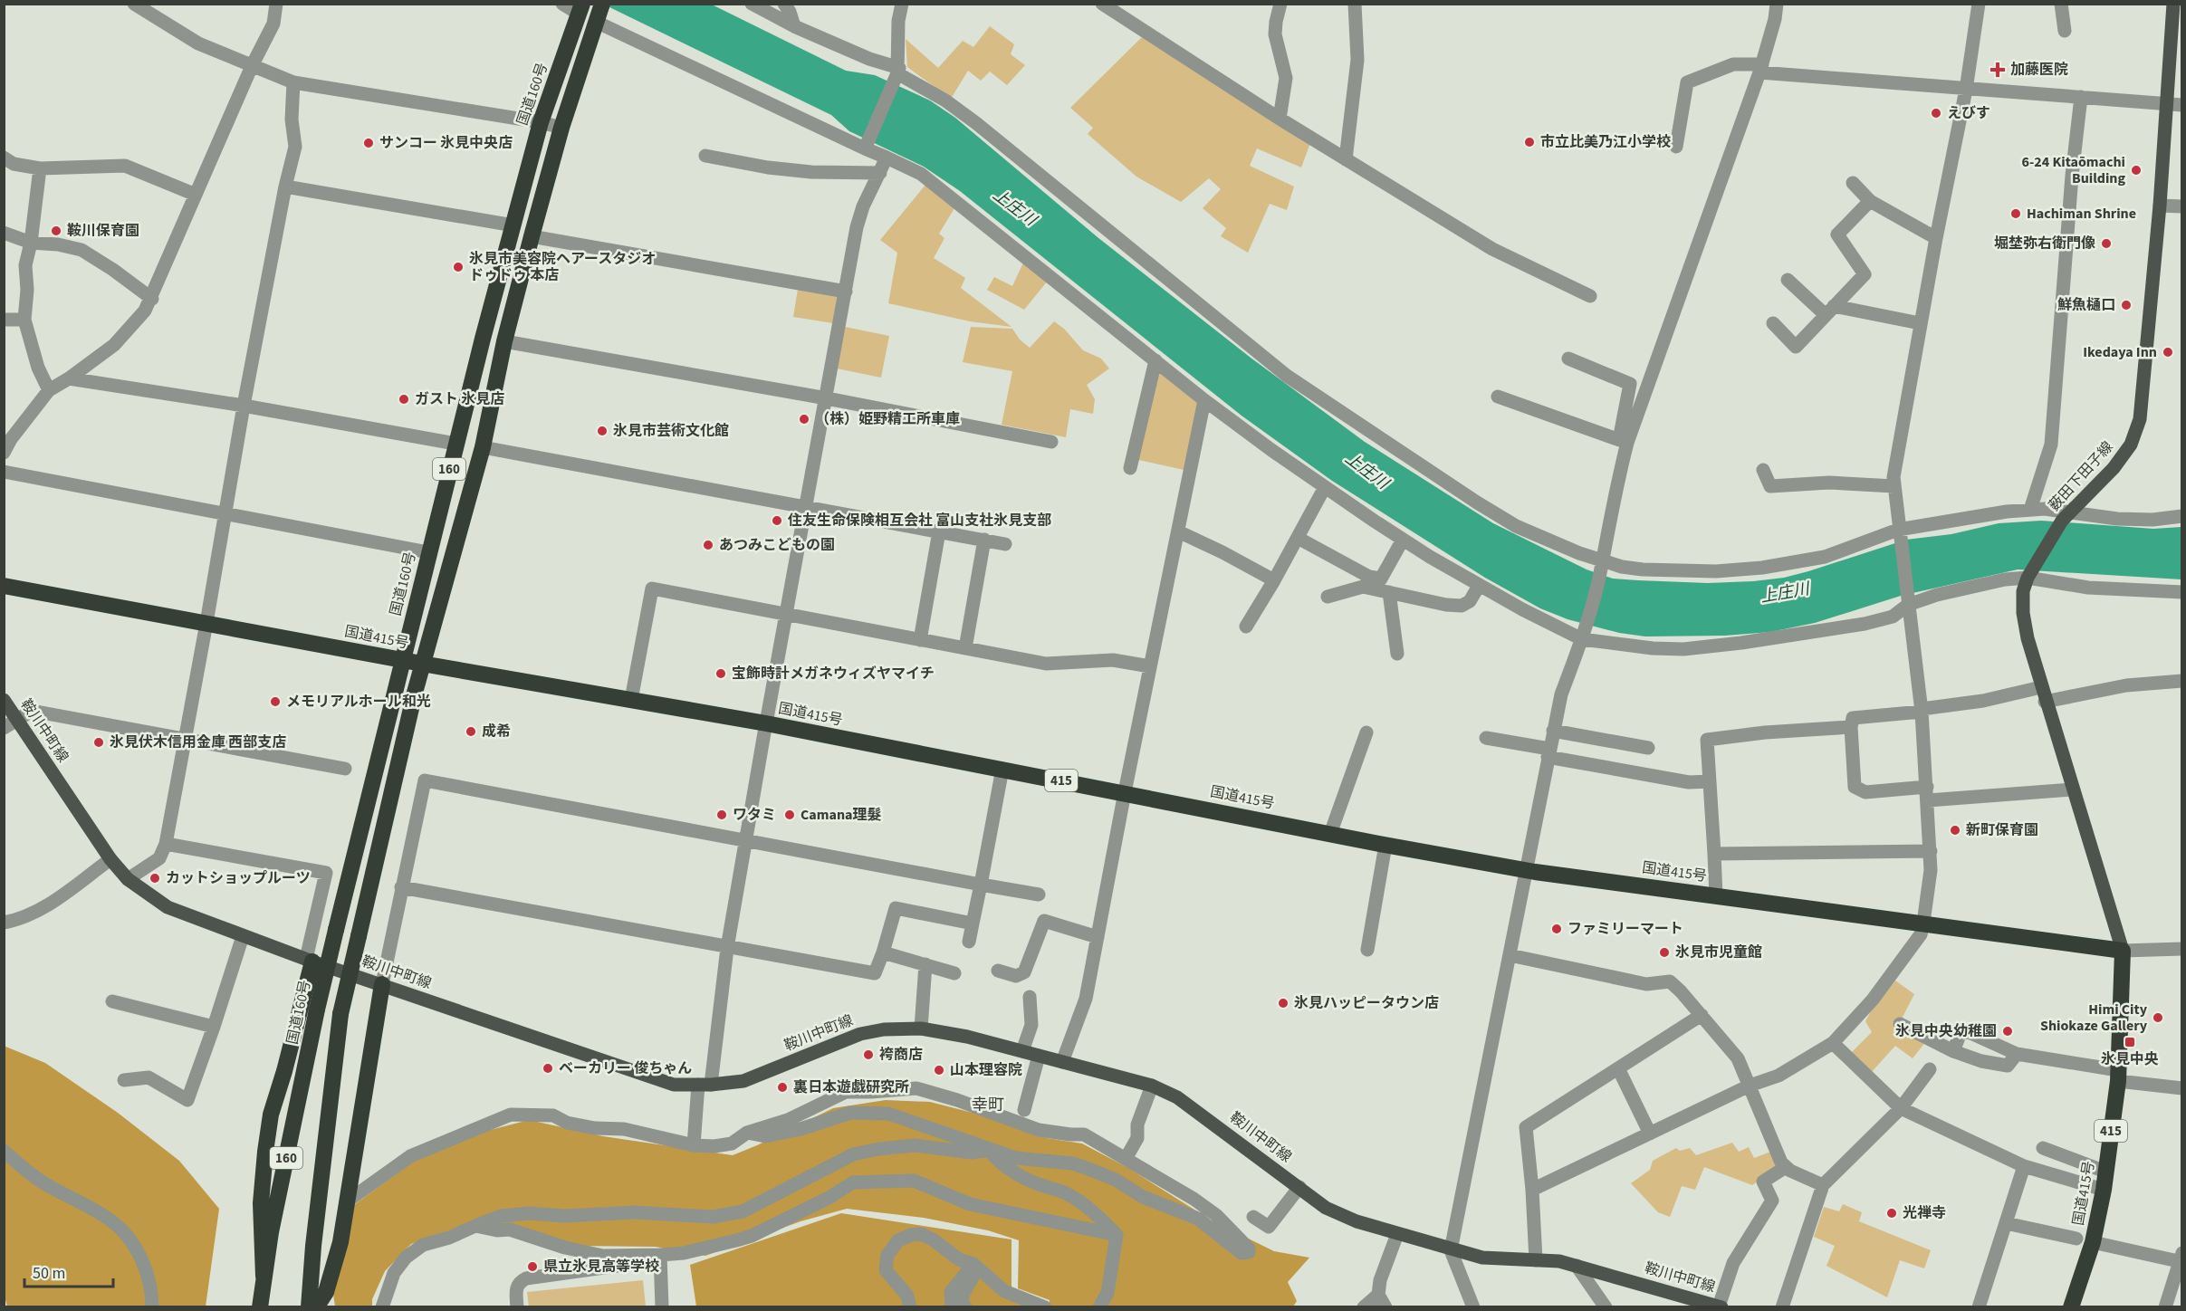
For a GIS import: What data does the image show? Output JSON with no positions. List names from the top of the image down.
{
  "streets": {
    "highway": [
      "国道160号",
      "160",
      "国道415号",
      "415"
    ],
    "main road": ["薮田下田子線", "鞍川中町線"]
  },
  "crossings": [
    ["国道160号", "国道415号"],
    ["160", "国道415号"],
    ["薮田下田子線", "国道415号"]
  ],
  "districts": ["幸町"],
  "water": ["上庄川"],
  "places": {
    "health": ["加藤医院"],
    "other": [
      "えびす",
      "市立比美乃江小学校",
      "サンコー 氷見中央店",
      "6-24 Kitaōmachi Building",
      "Hachiman Shrine",
      "鞍川保育園",
      "堀埜弥右衛門像",
      "氷見市美容院ヘアースタジオ ドゥドゥ 本店",
      "鮮魚樋口",
      "Ikedaya Inn",
      "ガスト 氷見店",
      "（株）姫野精工所車庫",
      "氷見市芸術文化館",
      "住友生命保険相互会社 富山支社氷見支部",
      "あつみこどもの園",
      "宝飾時計メガネウィズヤマイチ",
      "メモリアルホール和光",
      "成希",
      "氷見伏木信用金庫 西部支店",
      "ワタミ",
      "Camana理髮",
      "新町保育園",
      "カットショップルーツ",
      "ファミリーマート",
      "氷見市児童館",
      "氷見ハッピータウン店",
      "Himi City Shiokaze Gallery",
      "氷見中央幼稚園",
      "袴商店",
      "ベーカリー 俊ちゃん",
      "山本理容院",
      "裏日本遊戯研究所",
      "光禅寺",
      "県立氷見高等学校"
    ],
    "transit": ["氷見中央"]
  },
  "scale_bar": "50 m"
}
